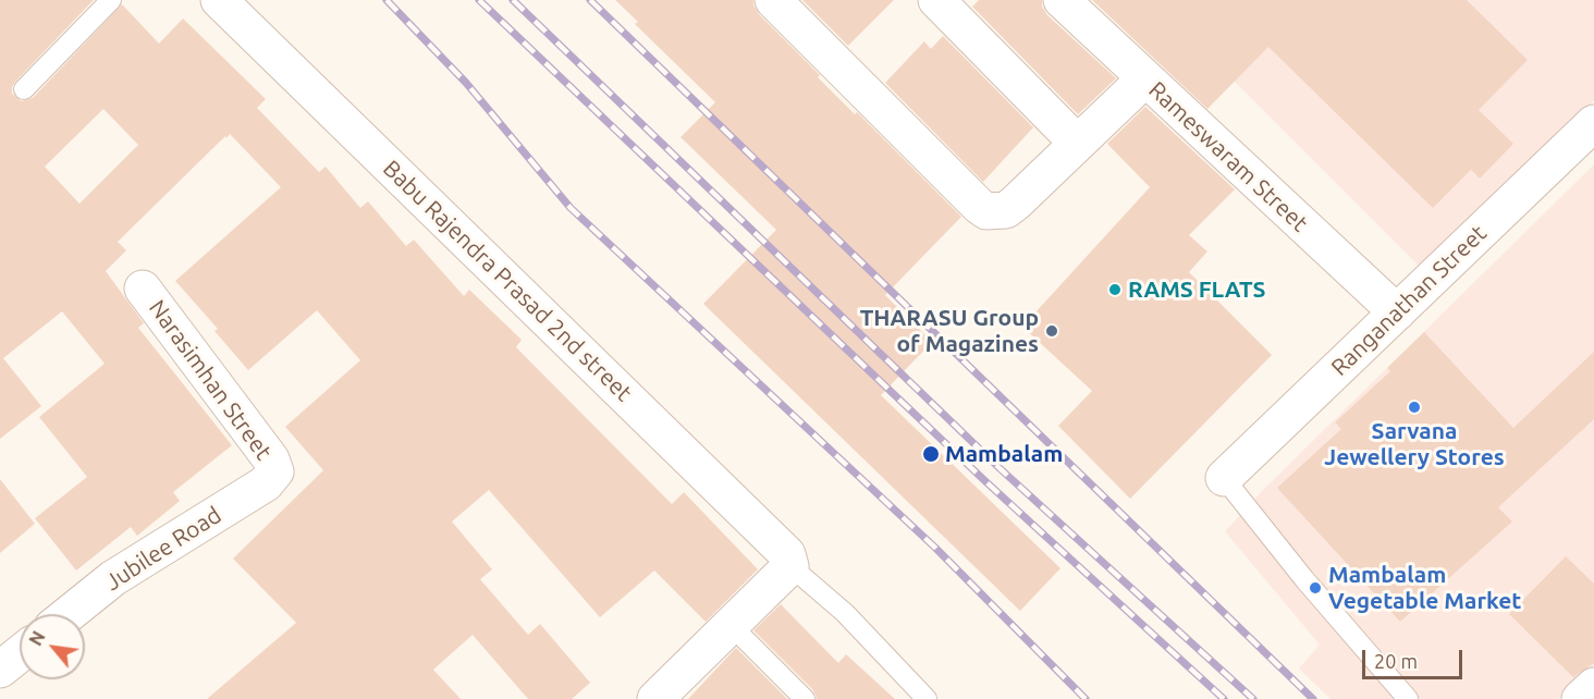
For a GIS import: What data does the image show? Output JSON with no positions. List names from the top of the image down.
{
  "streets": {
    "street": [
      "Rameswaram Street",
      "Babu Rajendra Prasad 2nd street",
      "Ranganathan Street",
      "Narasimhan Street",
      "Jubilee Road"
    ]
  },
  "crossings": [
    ["Rameswaram Street", "Ranganathan Street"],
    ["Narasimhan Street", "Jubilee Road"]
  ],
  "places": [
    "RAMS FLATS",
    "THARASU Group of Magazines",
    "Sarvana Jewellery Stores",
    "Mambalam",
    "Mambalam Vegetable Market"
  ],
  "scale_bar": "20 m",
  "north": "top left"
}
